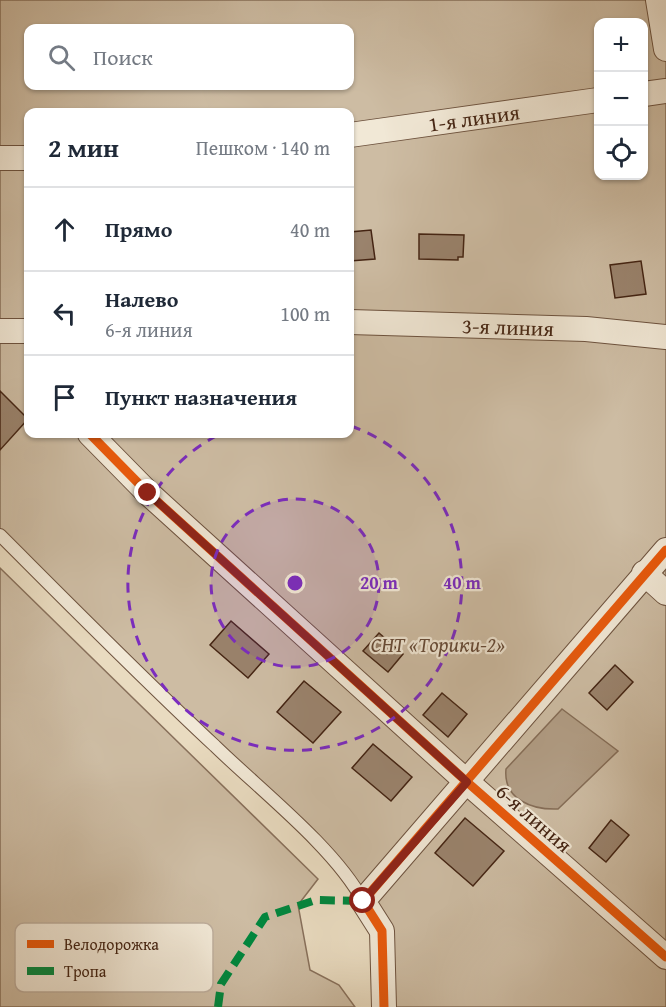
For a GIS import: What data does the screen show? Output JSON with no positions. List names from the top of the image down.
{
  "streets": {
    "street": ["1-я линия", "3-я линия", "6-я линия"]
  },
  "parks": ["СНТ «Торики-2»"],
  "legend": ["Велодорожка", "Тропа"],
  "page": {
    "map_buttons": ["+", "−"],
    "search": "Поиск",
    "heading": ["2 мин", "Пешком · 140 m"],
    "list": [
      ["Прямо", "40 m"],
      ["Налево", "6-я линия", "100 m"],
      "Пункт назначения"
    ]
  },
  "rings": ["20 m", "40 m"]
}
